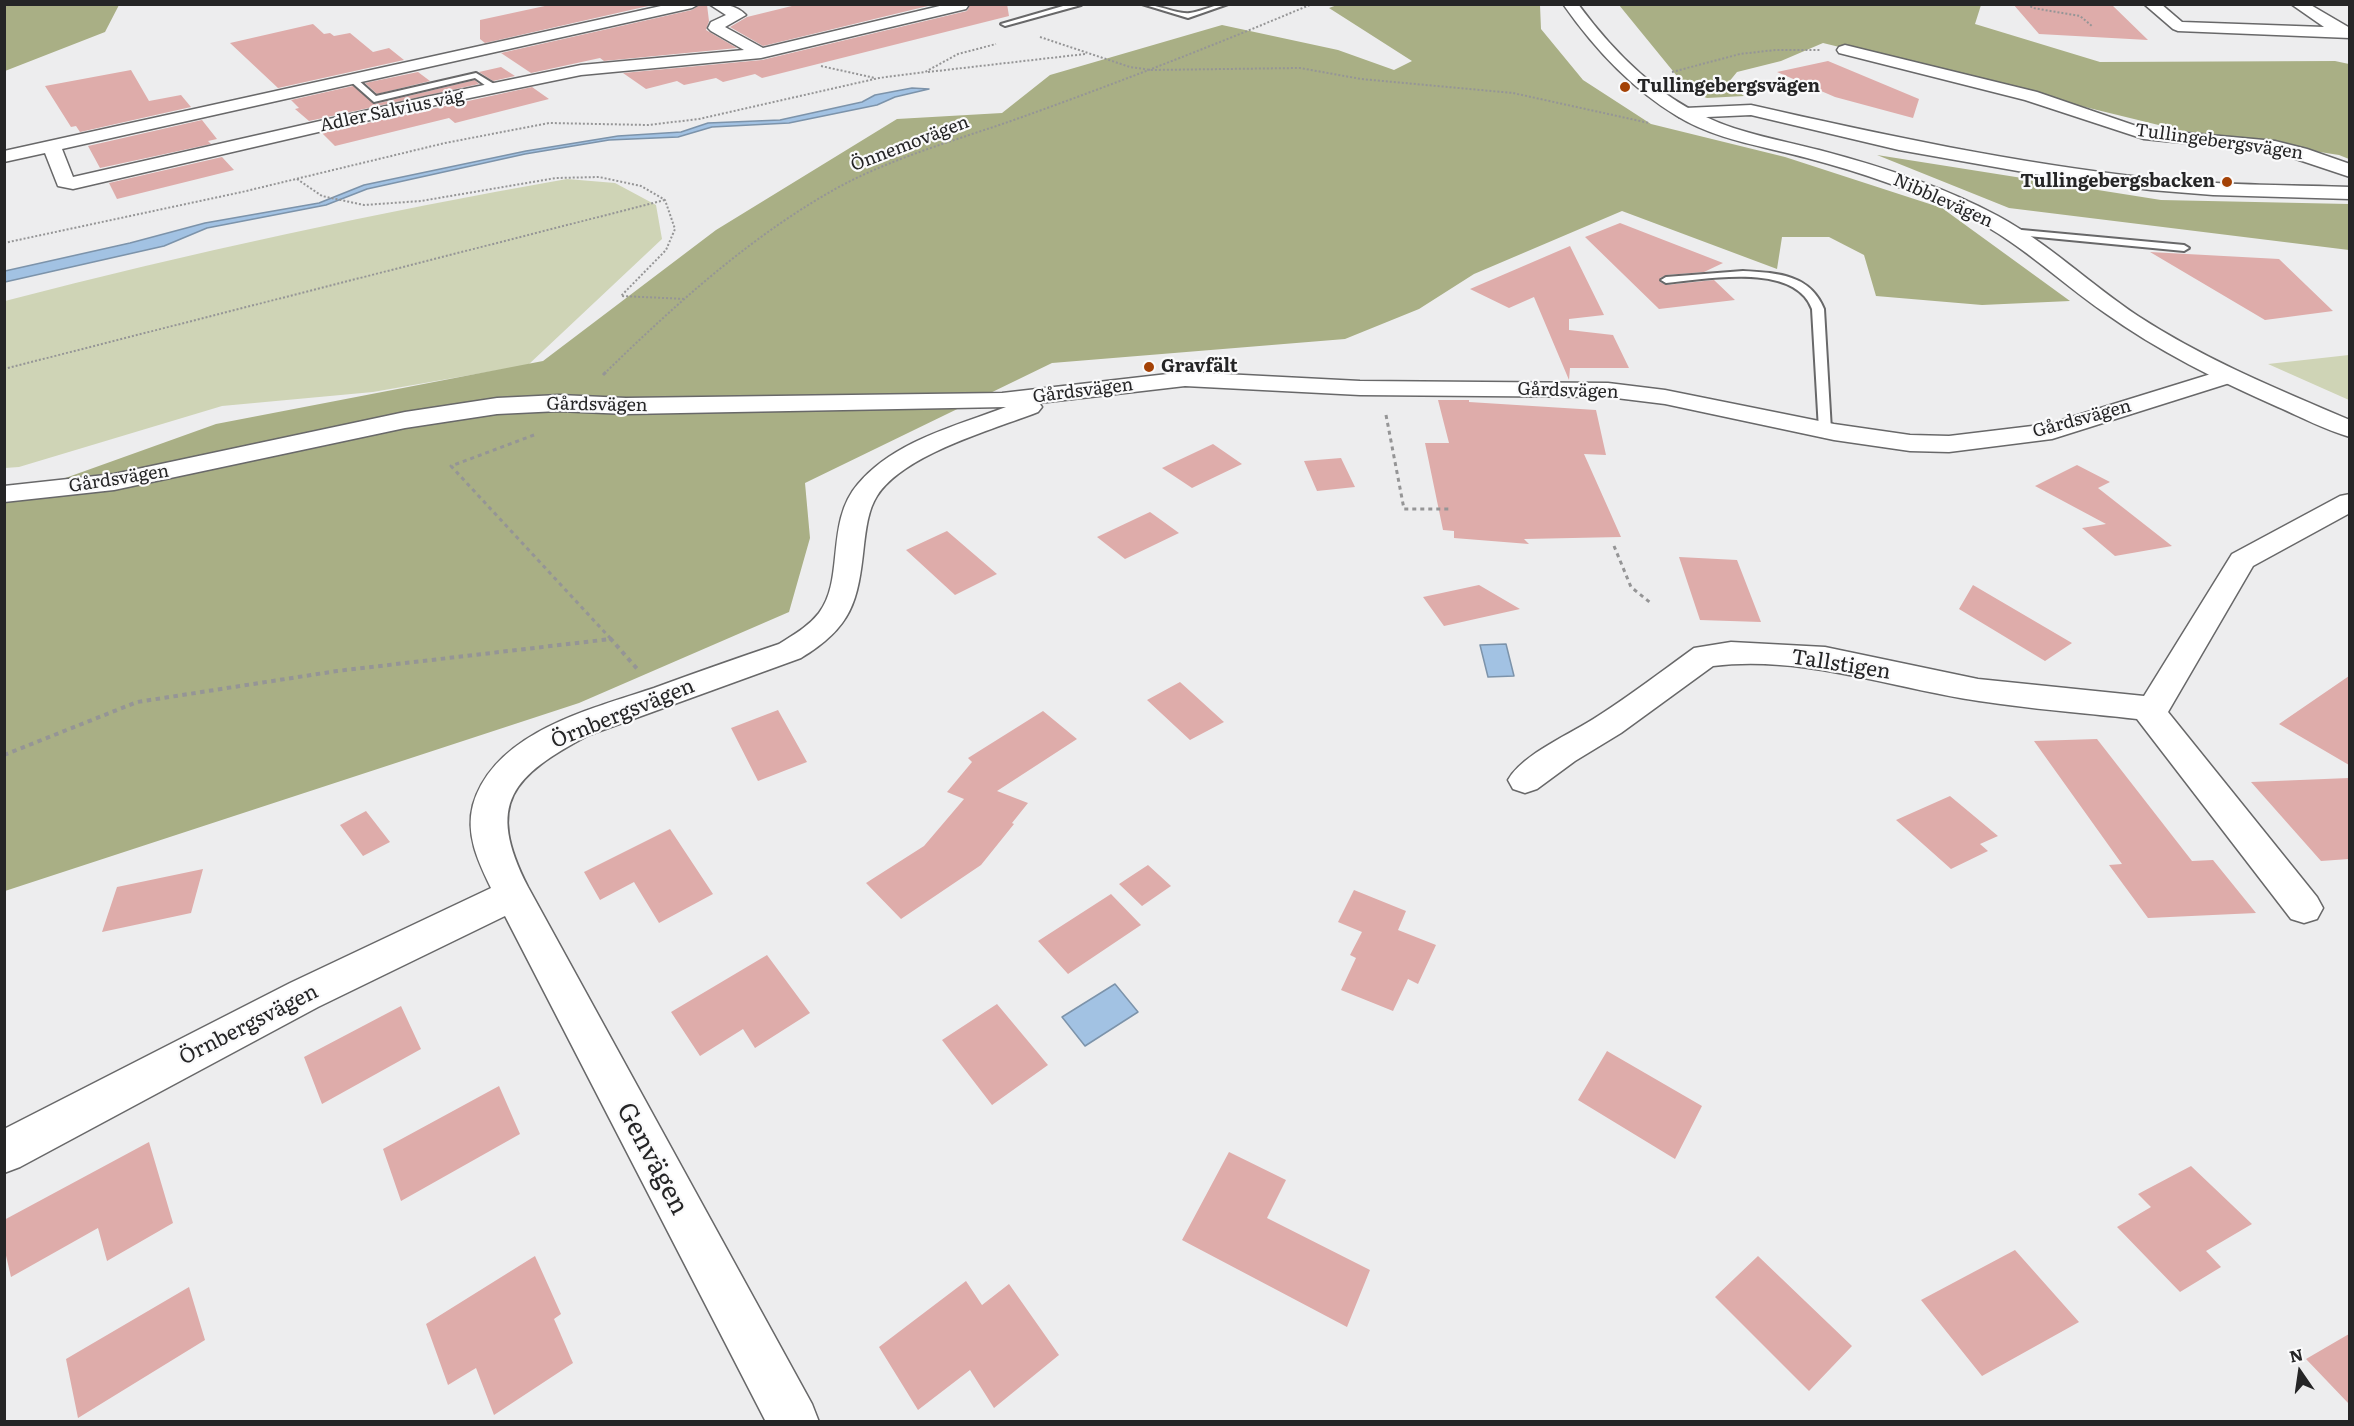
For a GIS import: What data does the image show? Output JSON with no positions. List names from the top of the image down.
{
  "streets": {
    "street": [
      "Adler Salvius väg",
      "Tullingebergsvägen",
      "Nibblevägen",
      "Gårdsvägen",
      "Tallstigen",
      "Örnbergsvägen",
      "Genvägen"
    ],
    "path": ["Önnemovägen"]
  },
  "crossings": [
    ["Tullingebergsvägen", "Nibblevägen"],
    ["Önnemovägen", "Gårdsvägen"],
    ["Nibblevägen", "Gårdsvägen"],
    ["Gårdsvägen", "Örnbergsvägen"],
    ["Örnbergsvägen", "Genvägen"]
  ],
  "places": ["Tullingebergsvägen", "Tullingebergsbacken", "Gravfält"],
  "north": "top"
}
